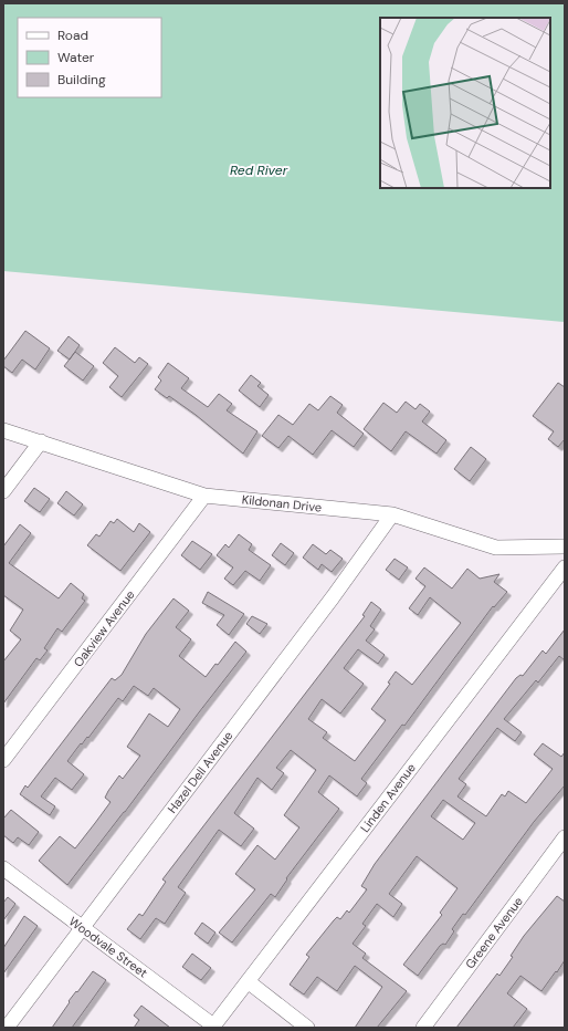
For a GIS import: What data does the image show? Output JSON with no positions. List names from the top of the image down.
{
  "streets": {
    "street": [
      "Kildonan Drive",
      "Oakview Avenue",
      "Hazel Dell Avenue",
      "Linden Avenue",
      "Greene Avenue",
      "Woodvale Street"
    ]
  },
  "crossings": [
    ["Kildonan Drive", "Oakview Avenue"],
    ["Kildonan Drive", "Hazel Dell Avenue"],
    ["Hazel Dell Avenue", "Woodvale Street"],
    ["Linden Avenue", "Woodvale Street"]
  ],
  "water": ["Red River"],
  "legend": ["Road", "Water", "Building"]
}
